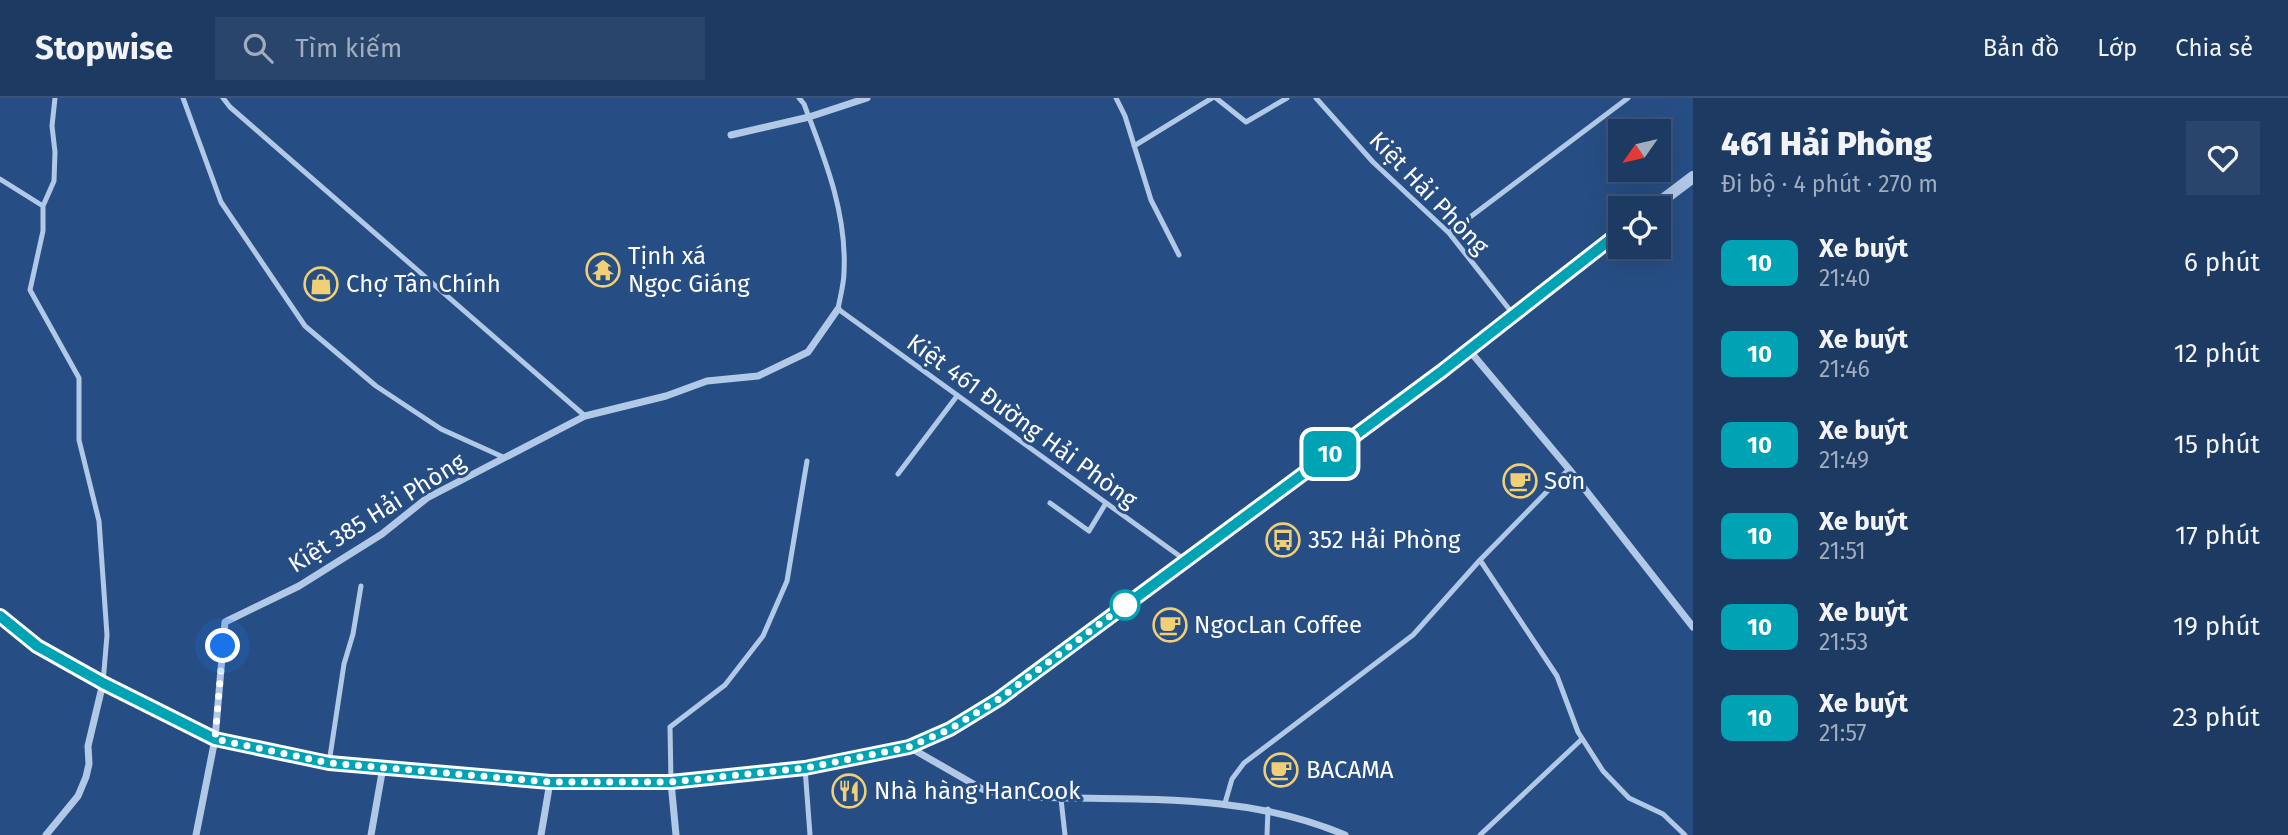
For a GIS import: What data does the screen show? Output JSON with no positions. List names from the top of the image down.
{
  "streets": {
    "street": ["Kiệt 385 Hải Phòng"],
    "lane": ["Kiệt Hải Phòng", "Kiệt 461 Đường Hải Phòng"]
  },
  "crossings": [
    ["Kiệt 461 Đường Hải Phòng", "Kiệt 385 Hải Phòng"]
  ],
  "places": {
    "temple": ["Tịnh xá Ngọc Giáng"],
    "shop": ["Chợ Tân Chính"],
    "cafe": ["Sơn", "NgocLan Coffee", "BACAMA"],
    "bus stop": ["352 Hải Phòng"],
    "restaurant": ["Nhà hàng HanCook"]
  },
  "lines": ["bus line 10"],
  "north": "bottom left",
  "page": {
    "header": "Stopwise",
    "search": "Tìm kiếm",
    "nav": ["Bản đồ", "Lớp", "Chia sẻ"],
    "on_map": "10",
    "heading": ["461 Hải Phòng", "Đi bộ · 4 phút · 270 m"],
    "list": [
      {
        "mark": "10",
        "name": "Xe buýt",
        "note": "21:40",
        "value": "6 phút"
      },
      {
        "mark": "10",
        "name": "Xe buýt",
        "note": "21:46",
        "value": "12 phút"
      },
      {
        "mark": "10",
        "name": "Xe buýt",
        "note": "21:49",
        "value": "15 phút"
      },
      {
        "mark": "10",
        "name": "Xe buýt",
        "note": "21:51",
        "value": "17 phút"
      },
      {
        "mark": "10",
        "name": "Xe buýt",
        "note": "21:53",
        "value": "19 phút"
      },
      {
        "mark": "10",
        "name": "Xe buýt",
        "note": "21:57",
        "value": "23 phút"
      }
    ]
  }
}
